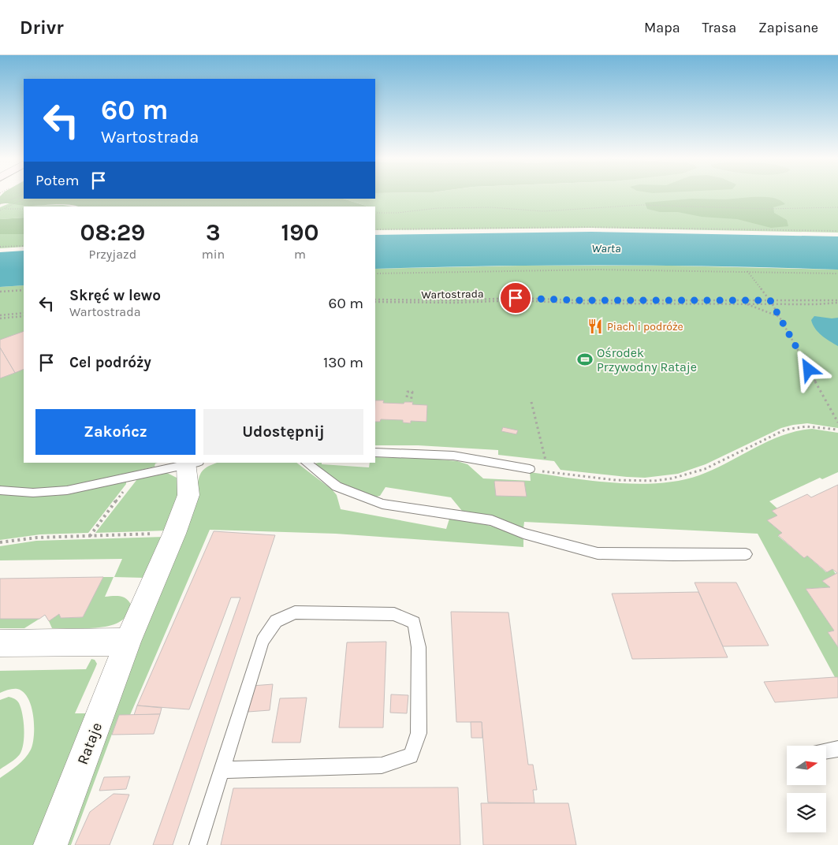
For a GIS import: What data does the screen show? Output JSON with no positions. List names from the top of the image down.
{
  "streets": {
    "street": ["Rataje"],
    "path": ["Wartostrada"]
  },
  "water": ["Warta"],
  "places": {
    "restaurant": ["Piach i podróże"],
    "sports": ["Ośrodek Przywodny Rataje"]
  },
  "north": "right",
  "page": {
    "header": "Drivr",
    "nav": ["Mapa", "Trasa", "Zapisane"],
    "turn": ["60 m", "Wartostrada"],
    "then": "Potem",
    "eta": [
      "08:29",
      "Przyjazd",
      "3",
      "min",
      "190",
      "m"
    ],
    "list": [
      {
        "name": "Skręć w lewo",
        "note": "Wartostrada",
        "value": "60 m"
      },
      {
        "name": "Cel podróży",
        "value": "130 m"
      }
    ],
    "buttons": ["Zakończ", "Udostępnij"]
  }
}
